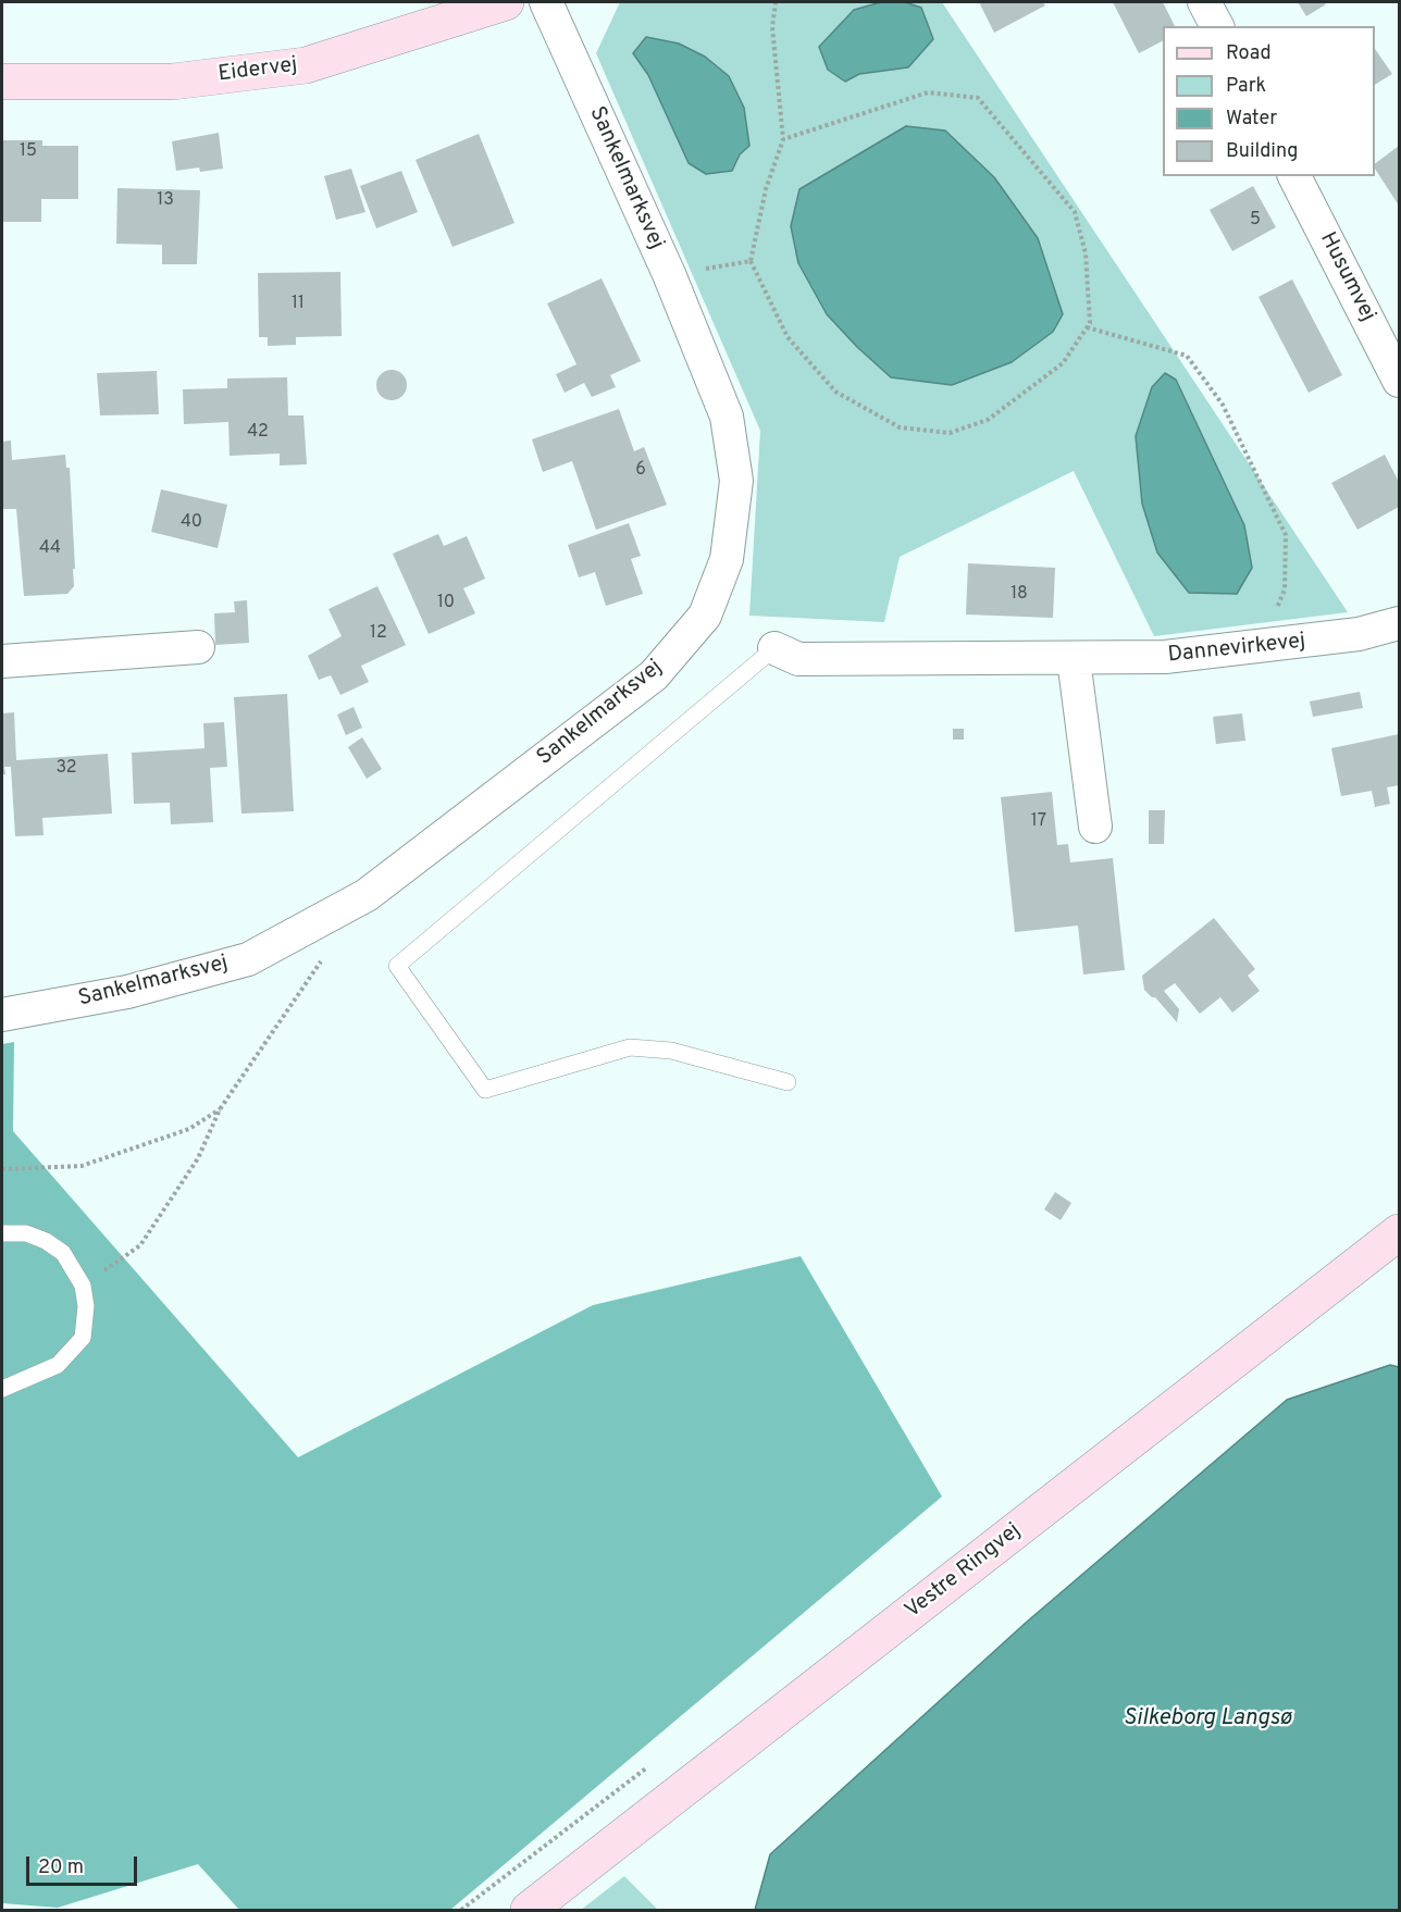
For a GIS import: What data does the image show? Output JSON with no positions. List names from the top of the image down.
{
  "streets": {
    "main road": ["Eidervej", "Vestre Ringvej"],
    "street": ["Sankelmarksvej", "Husumvej", "Dannevirkevej"]
  },
  "water": ["Silkeborg Langsø"],
  "house_numbers": [
    "15",
    "13",
    "5",
    "11",
    "42",
    "6",
    "40",
    "44",
    "18",
    "10",
    "12",
    "32",
    "17"
  ],
  "legend": [
    "Road",
    "Park",
    "Water",
    "Building"
  ],
  "scale_bar": "20 m"
}
